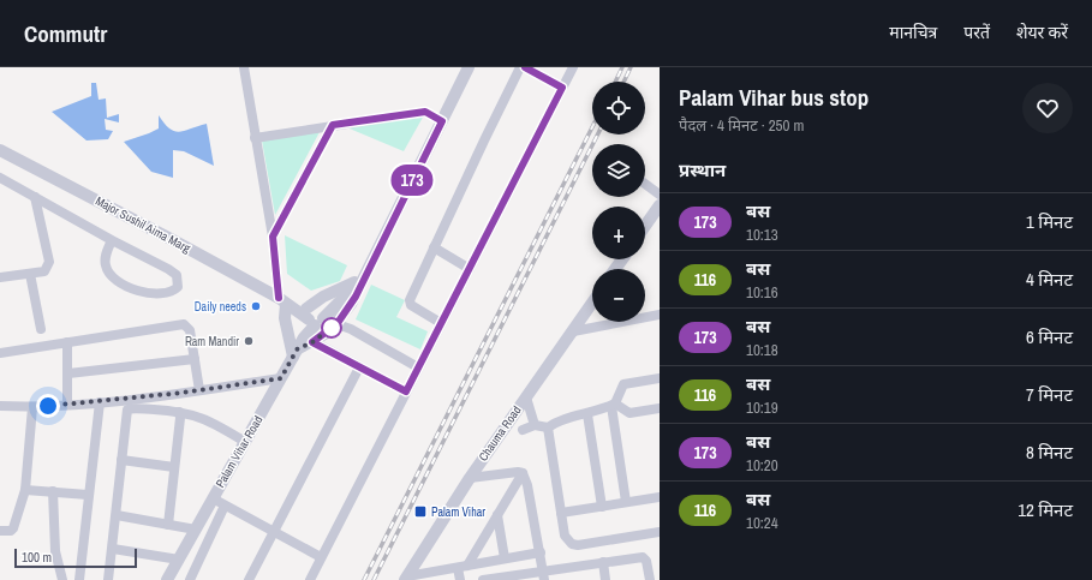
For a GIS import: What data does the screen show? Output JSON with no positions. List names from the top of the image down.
{
  "streets": {
    "street": ["Major Sushil Aima Marg", "Chauma Road", "Palam Vihar Road"]
  },
  "crossings": [
    ["Major Sushil Aima Marg", "Palam Vihar Road"]
  ],
  "places": {
    "other": ["Daily needs", "Ram Mandir"],
    "transit": ["Palam Vihar"]
  },
  "lines": ["bus line 173"],
  "scale_bar": "100 m",
  "page": {
    "header": "Commutr",
    "nav": ["मानचित्र", "परतें", "शेयर करें"],
    "on_map": "173",
    "heading": [
      ["Palam Vihar bus stop", "पैदल · 4 मिनट · 250 m"],
      "प्रस्थान"
    ],
    "map_buttons": ["+", "−"],
    "list": [
      {
        "mark": "173",
        "name": "बस",
        "note": "10:13",
        "value": "1 मिनट"
      },
      {
        "mark": "116",
        "name": "बस",
        "note": "10:16",
        "value": "4 मिनट"
      },
      {
        "mark": "173",
        "name": "बस",
        "note": "10:18",
        "value": "6 मिनट"
      },
      {
        "mark": "116",
        "name": "बस",
        "note": "10:19",
        "value": "7 मिनट"
      },
      {
        "mark": "173",
        "name": "बस",
        "note": "10:20",
        "value": "8 मिनट"
      },
      {
        "mark": "116",
        "name": "बस",
        "note": "10:24",
        "value": "12 मिनट"
      }
    ],
    "scale": "100 m"
  }
}
